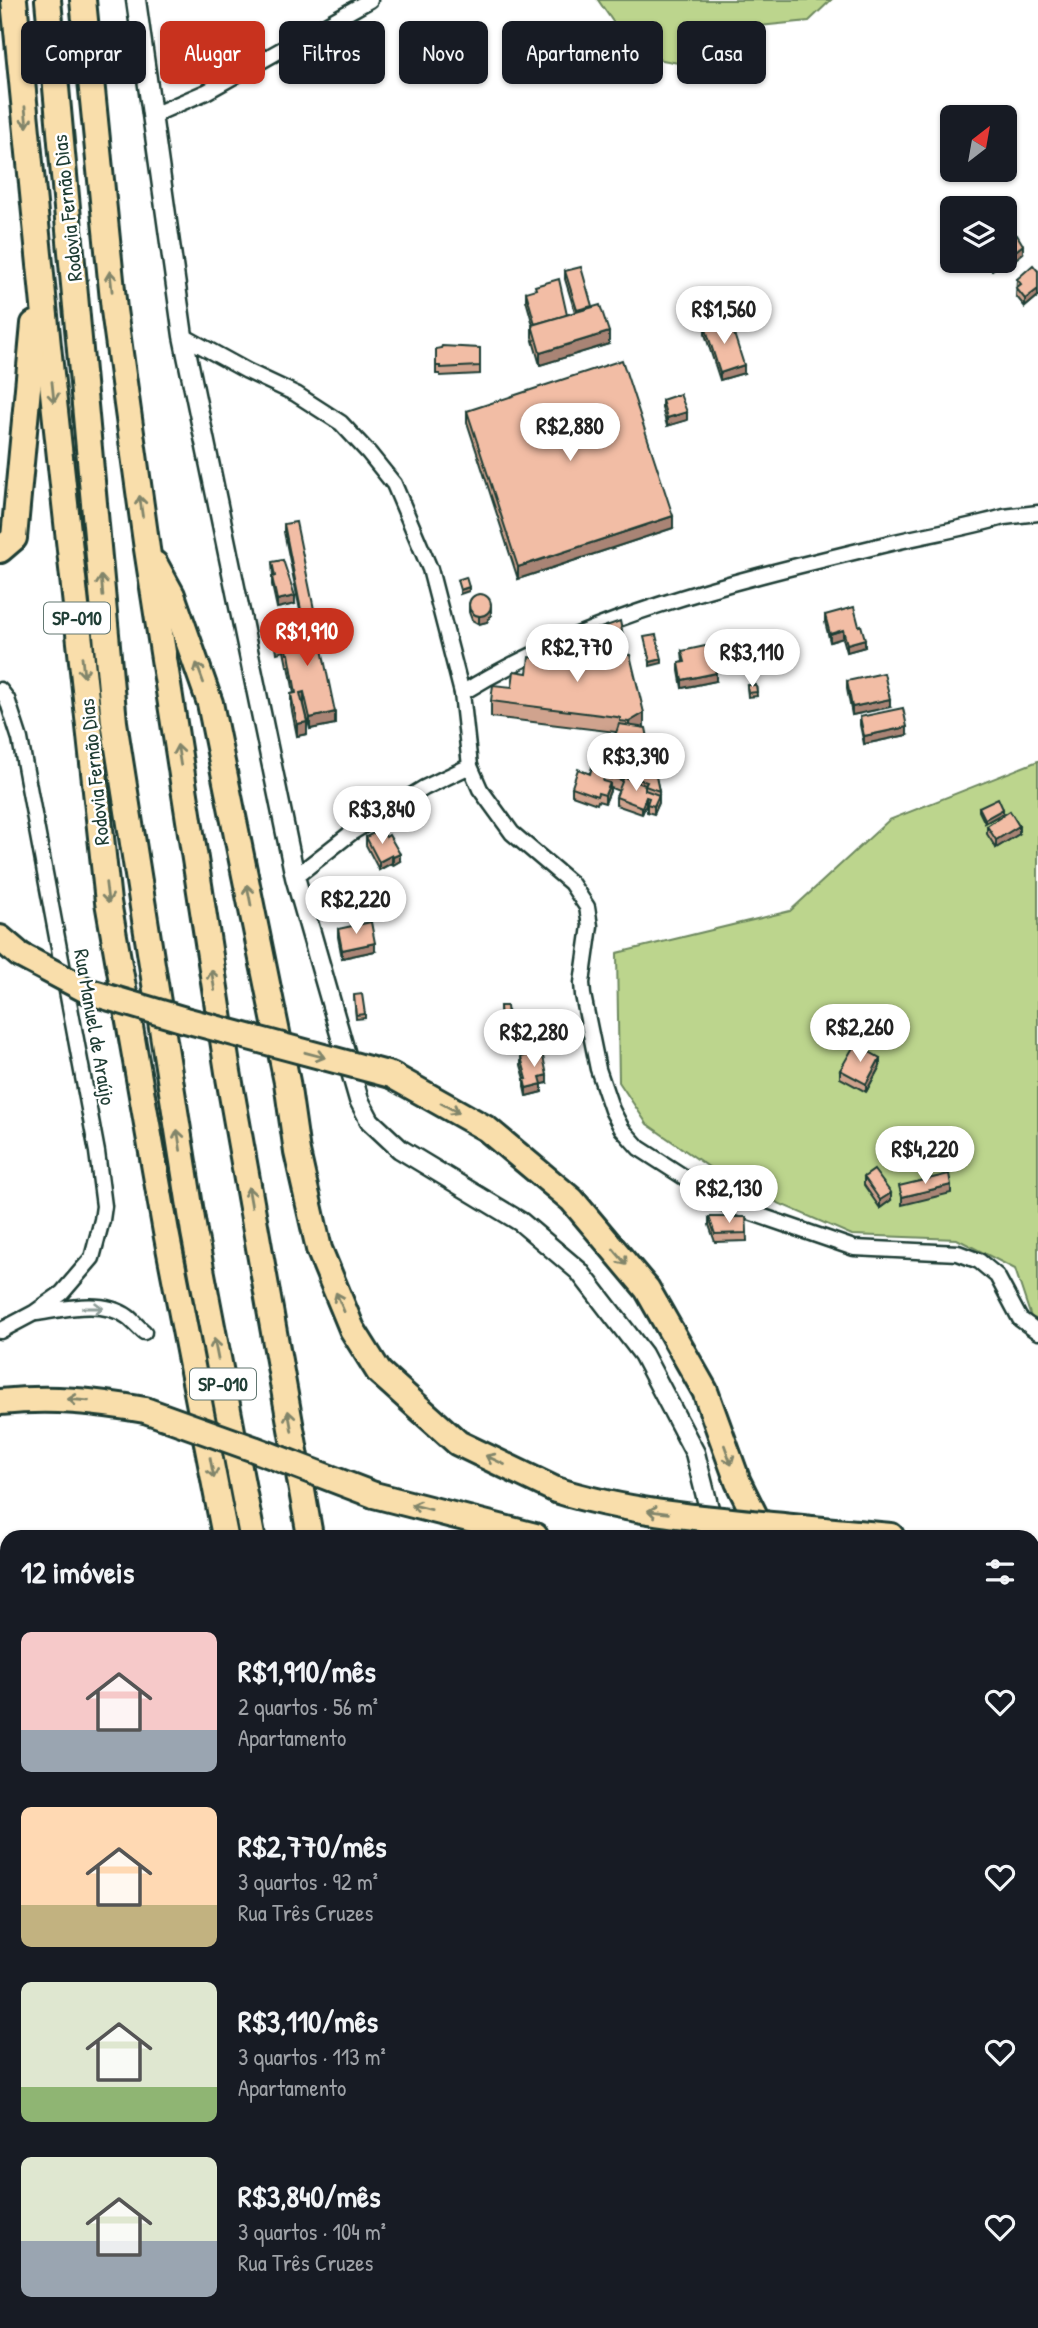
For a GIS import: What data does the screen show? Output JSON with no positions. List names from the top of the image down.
{
  "streets": {
    "highway": ["Rodovia Fernão Dias", "SP-010"],
    "street": ["Rua Manuel de Araújo"]
  },
  "north": "top right",
  "page": {
    "chip": [
      "Comprar",
      "Alugar",
      "Filtros",
      "Novo",
      "Apartamento",
      "Casa"
    ],
    "price": [
      "R$1,560",
      "R$2,880",
      "R$1,910",
      "R$2,770",
      "R$3,110",
      "R$3,390",
      "R$3,840",
      "R$2,220",
      "R$2,260",
      "R$2,280",
      "R$4,220",
      "R$2,130"
    ],
    "heading": "12 imóveis",
    "list": [
      {
        "name": "R$1,910/mês",
        "note": "2 quartos · 56 m² · Apartamento"
      },
      {
        "name": "R$2,770/mês",
        "note": "3 quartos · 92 m² · Rua Três Cruzes"
      },
      {
        "name": "R$3,110/mês",
        "note": "3 quartos · 113 m² · Apartamento"
      },
      {
        "name": "R$3,840/mês",
        "note": "3 quartos · 104 m² · Rua Três Cruzes"
      }
    ]
  }
}
